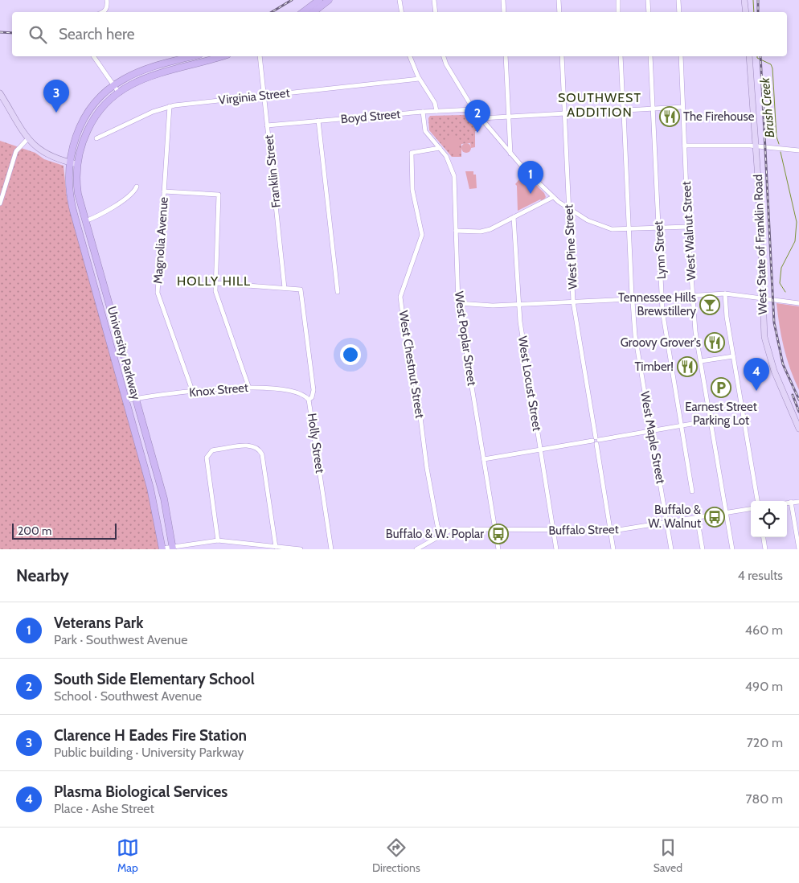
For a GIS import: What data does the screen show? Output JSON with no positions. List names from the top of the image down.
{
  "streets": {
    "highway": ["University Parkway"],
    "main road": ["West State of Franklin Road"],
    "street": [
      "Virginia Street",
      "Boyd Street",
      "Franklin Street",
      "West Walnut Street",
      "Magnolia Avenue",
      "West Pine Street",
      "Lynn Street",
      "West Poplar Street",
      "West Chestnut Street",
      "West Locust Street",
      "Knox Street",
      "West Maple Street",
      "Holly Street",
      "Buffalo Street"
    ]
  },
  "crossings": [
    ["Virginia Street", "Franklin Street"],
    ["Virginia Street", "Magnolia Avenue"],
    ["Boyd Street", "Franklin Street"],
    ["Boyd Street", "West Poplar Street"],
    ["Franklin Street", "Holly Street"],
    ["West Walnut Street", "Buffalo Street"],
    ["Magnolia Avenue", "Knox Street"],
    ["West Pine Street", "Buffalo Street"],
    ["West Poplar Street", "West Chestnut Street"],
    ["West Poplar Street", "Buffalo Street"],
    ["University Parkway", "Knox Street"],
    ["West Chestnut Street", "Buffalo Street"],
    ["West Locust Street", "Buffalo Street"],
    ["Knox Street", "Holly Street"],
    ["West Maple Street", "Buffalo Street"]
  ],
  "districts": ["SOUTHWEST ADDITION", "HOLLY HILL"],
  "water": ["Brush Creek"],
  "places": {
    "restaurant": ["The Firehouse", "Groovy Grover's", "Timber!"],
    "bar": ["Tennessee Hills Brewstillery"],
    "parking": ["Earnest Street Parking Lot"],
    "bus stop": ["Buffalo & W. Walnut", "Buffalo & W. Poplar"]
  },
  "scale_bar": "200 m",
  "page": {
    "search": "Search here",
    "pins": [
      "3",
      "2",
      "1",
      "4"
    ],
    "scale": "200 m",
    "heading": ["Nearby", "4 results"],
    "list": [
      {
        "mark": "1",
        "name": "Veterans Park",
        "note": "Park · Southwest Avenue",
        "value": "460 m"
      },
      {
        "mark": "2",
        "name": "South Side Elementary School",
        "note": "School · Southwest Avenue",
        "value": "490 m"
      },
      {
        "mark": "3",
        "name": "Clarence H Eades Fire Station",
        "note": "Public building · University Parkway",
        "value": "720 m"
      },
      {
        "mark": "4",
        "name": "Plasma Biological Services",
        "note": "Place · Ashe Street",
        "value": "780 m"
      }
    ],
    "nav": ["Map", "Directions", "Saved"]
  }
}
